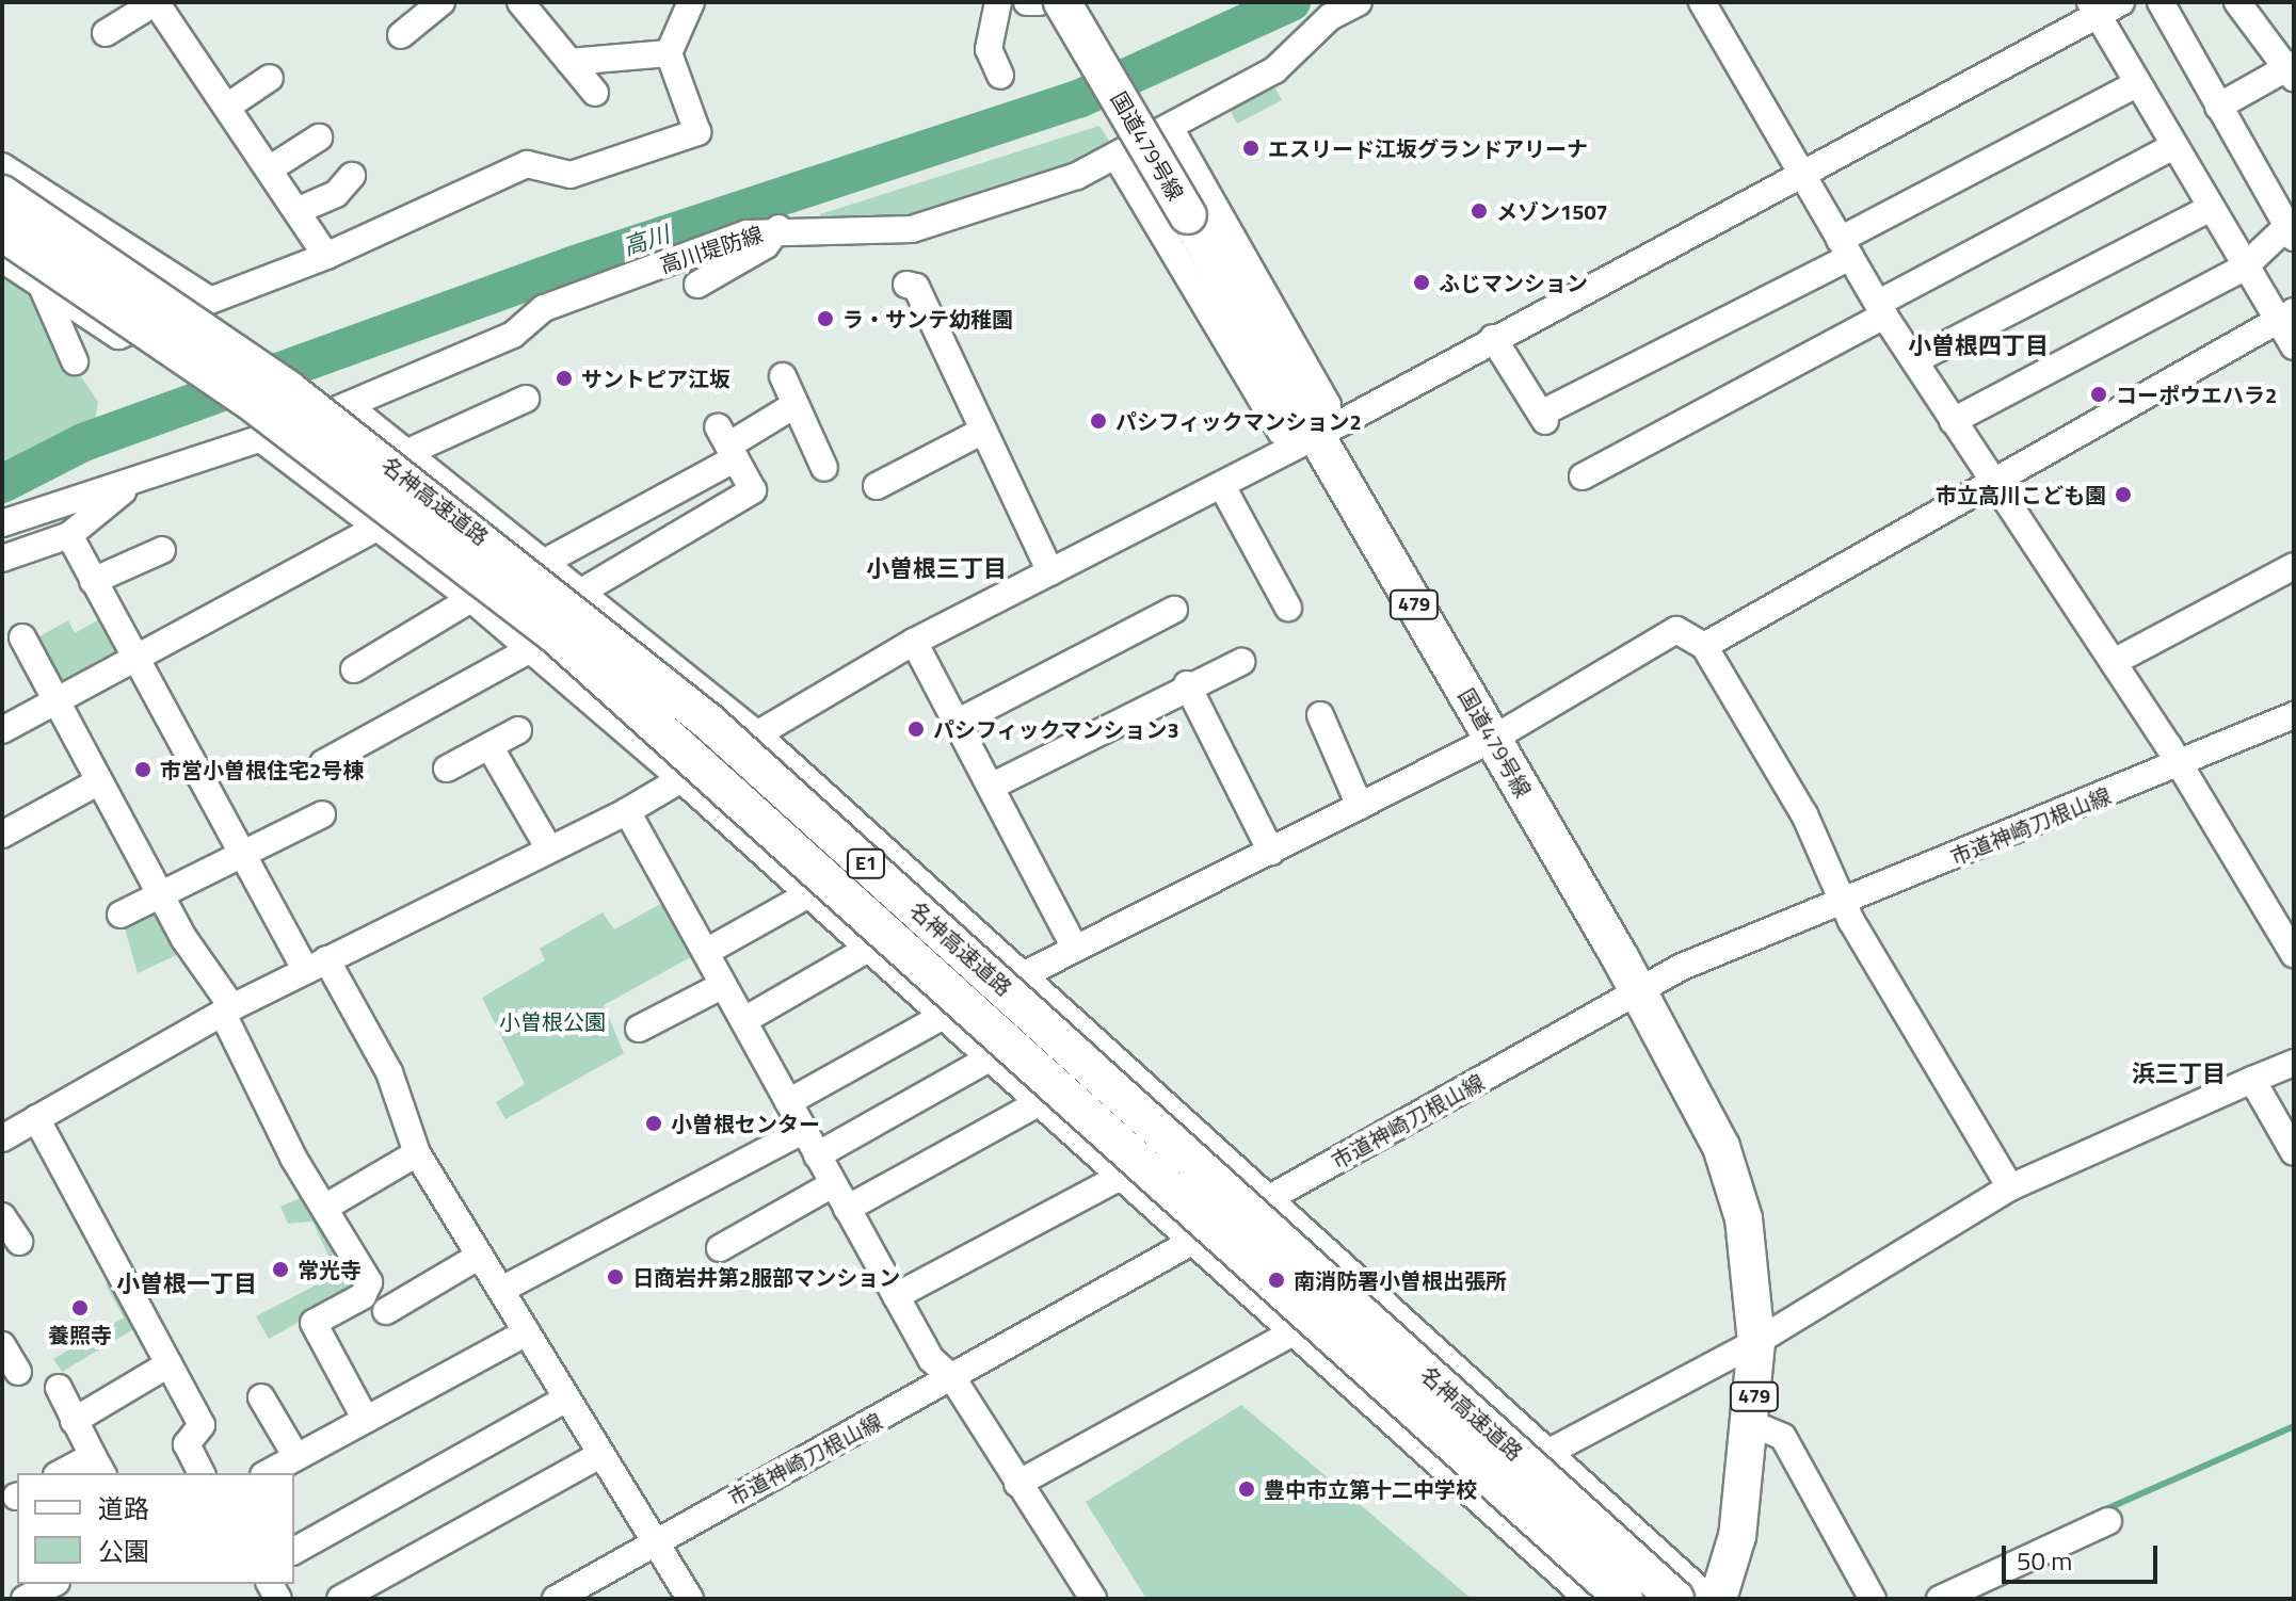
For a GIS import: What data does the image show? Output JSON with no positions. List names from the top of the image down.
{
  "streets": {
    "highway": [
      "国道479号線",
      "名神高速道路",
      "479",
      "E1"
    ],
    "street": ["高川堤防線", "市道神崎刀根山線"]
  },
  "crossings": [
    ["国道479号線", "市道神崎刀根山線"]
  ],
  "districts": [
    "小曽根四丁目",
    "小曽根三丁目",
    "浜三丁目",
    "小曽根一丁目"
  ],
  "water": ["高川"],
  "parks": ["小曽根公園"],
  "places": [
    "エスリード江坂グランドアリーナ",
    "メゾン1507",
    "ふじマンション",
    "ラ・サンテ幼稚園",
    "サントピア江坂",
    "コーポウエハラ2",
    "パシフィックマンション2",
    "市立高川こども園",
    "パシフィックマンション3",
    "市営小曽根住宅2号棟",
    "小曽根センター",
    "常光寺",
    "日商岩井第2服部マンション",
    "南消防署小曽根出張所",
    "養照寺",
    "豊中市立第十二中学校"
  ],
  "legend": ["道路", "公園"],
  "scale_bar": "50 m"
}
